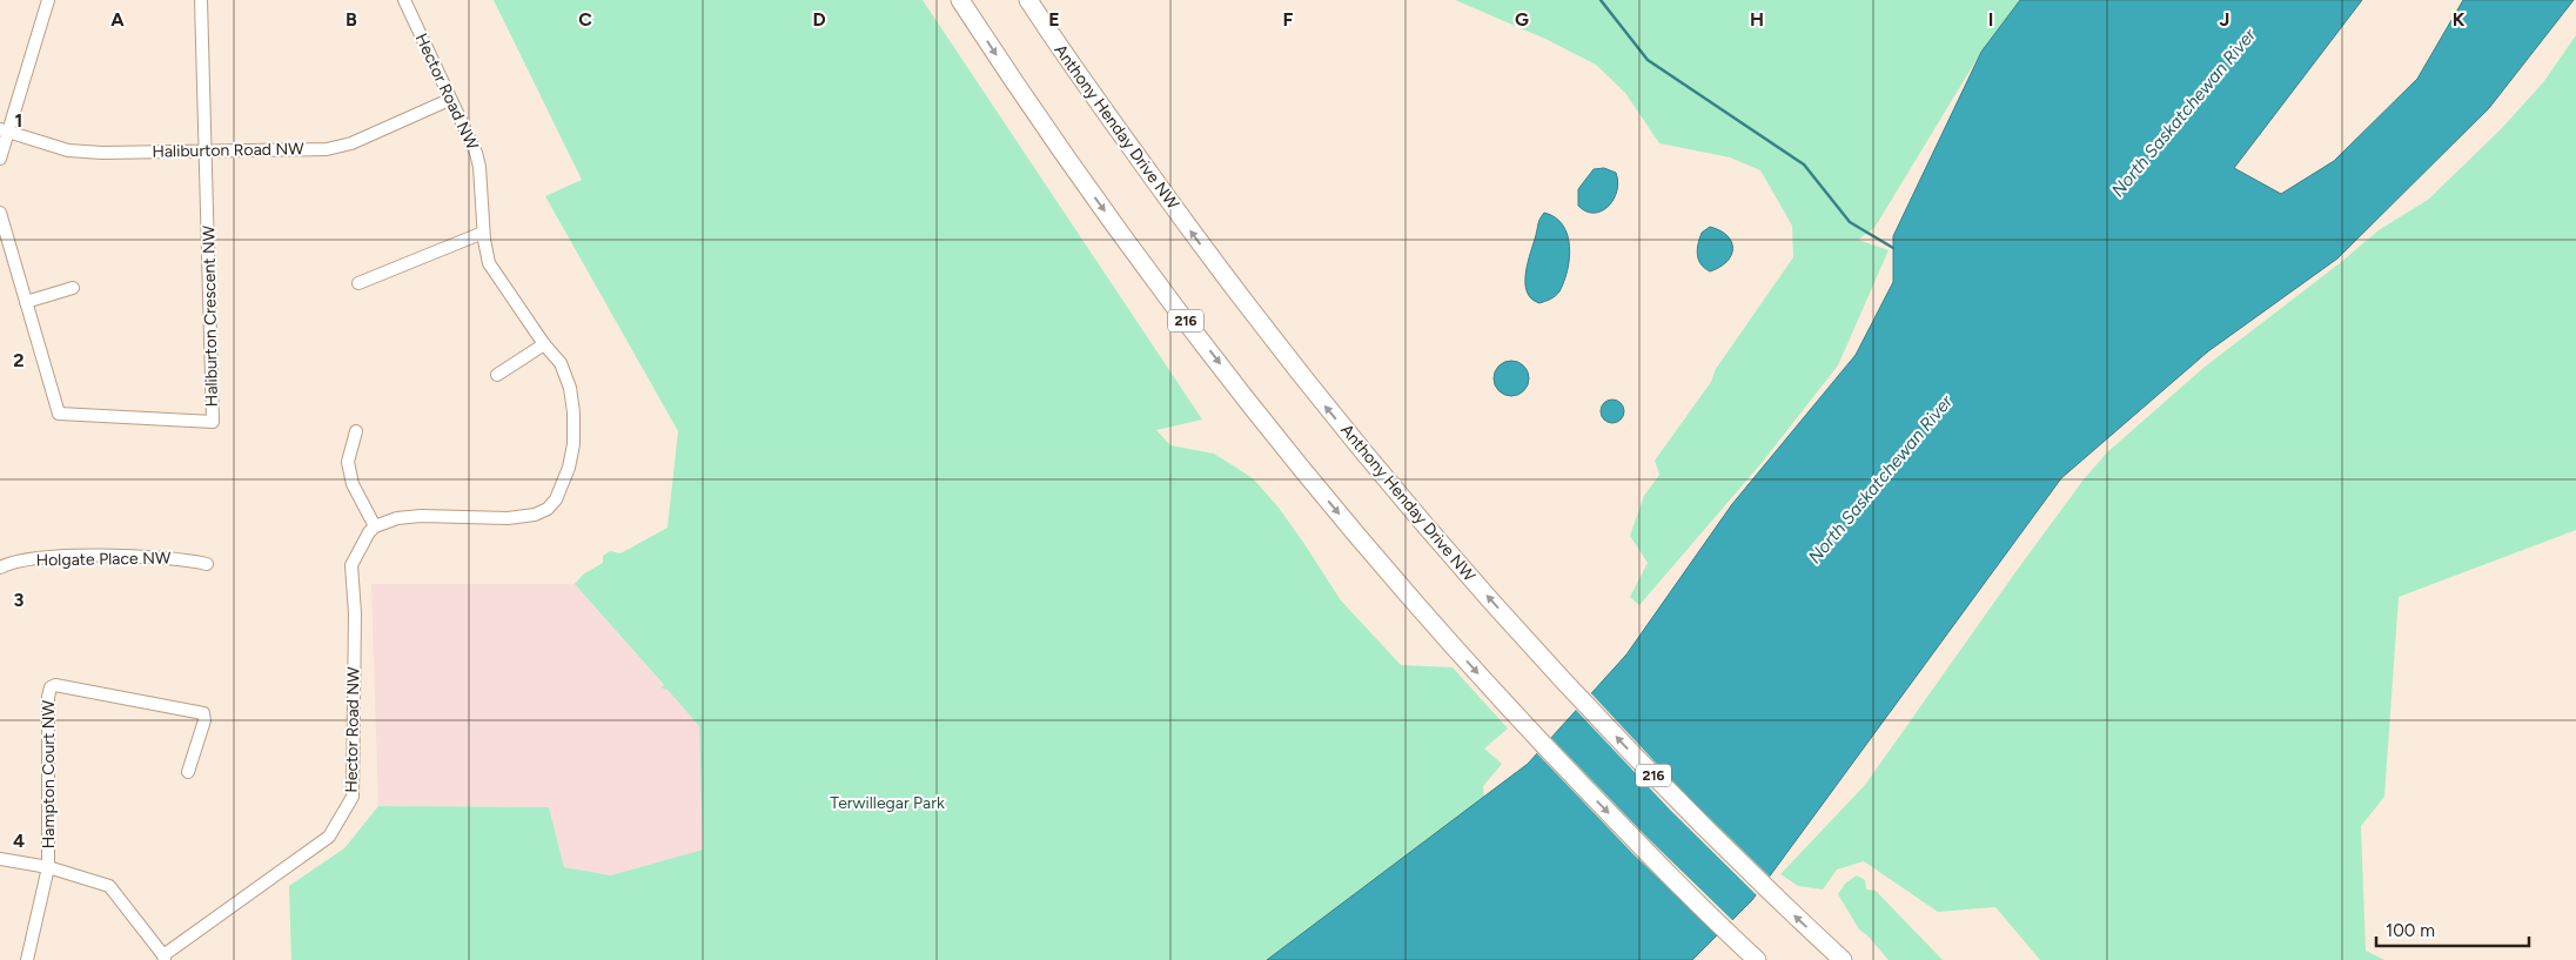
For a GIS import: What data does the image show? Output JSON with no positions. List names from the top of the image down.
{
  "streets": {
    "highway": ["Anthony Henday Drive NW", "216"],
    "street": [
      "Hector Road NW",
      "Haliburton Road NW",
      "Haliburton Crescent NW",
      "Holgate Place NW",
      "Hampton Court NW"
    ]
  },
  "crossings": [
    ["Hector Road NW", "Haliburton Road NW"],
    ["Haliburton Road NW", "Haliburton Crescent NW"]
  ],
  "water": ["North Saskatchewan River"],
  "parks": ["Terwillegar Park"],
  "scale_bar": "100 m",
  "grid": {
    "columns": [
      "A",
      "B",
      "C",
      "D",
      "E",
      "F",
      "G",
      "H",
      "I",
      "J",
      "K"
    ],
    "rows": [
      "1",
      "2",
      "3",
      "4"
    ]
  }
}
